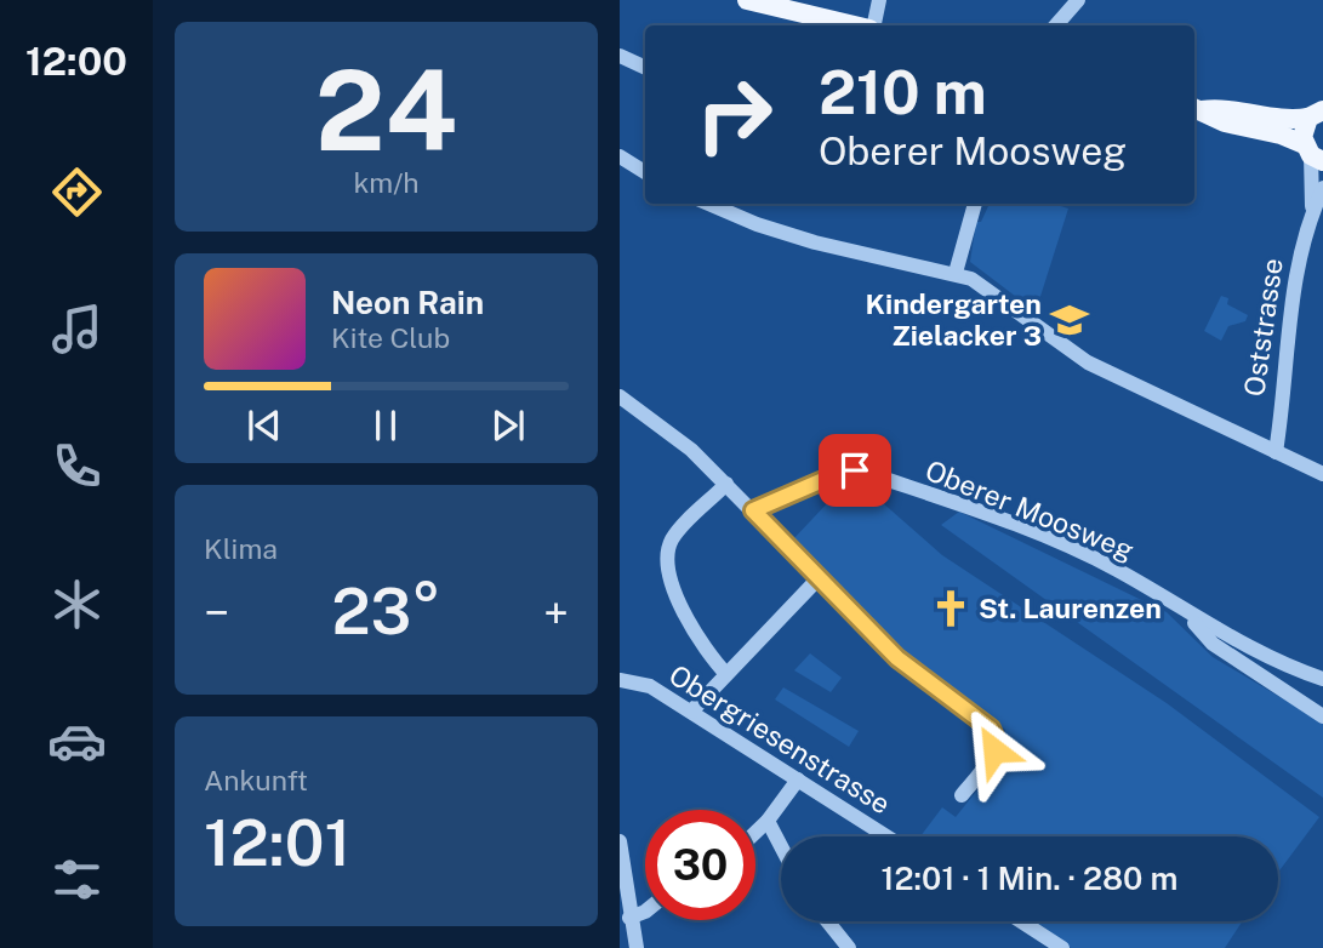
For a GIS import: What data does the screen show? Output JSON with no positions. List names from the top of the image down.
{
  "streets": {
    "street": ["Oststrasse", "Oberer Moosweg", "Obergriesenstrasse"]
  },
  "places": {
    "school or university": ["Kindergarten Zielacker 3"],
    "church": ["St. Laurenzen"]
  },
  "page": {
    "tabs": "12:00",
    "tile": [
      ["24", "km/h"],
      "Klima",
      ["Ankunft", "12:01"]
    ],
    "turn": ["210 m", "Oberer Moosweg"],
    "song": ["Neon Rain", "Kite Club"],
    "heat": ["−", "23°", "+"],
    "limit": "30",
    "trip": "12:01 · 1 Min. · 280 m"
  }
}
